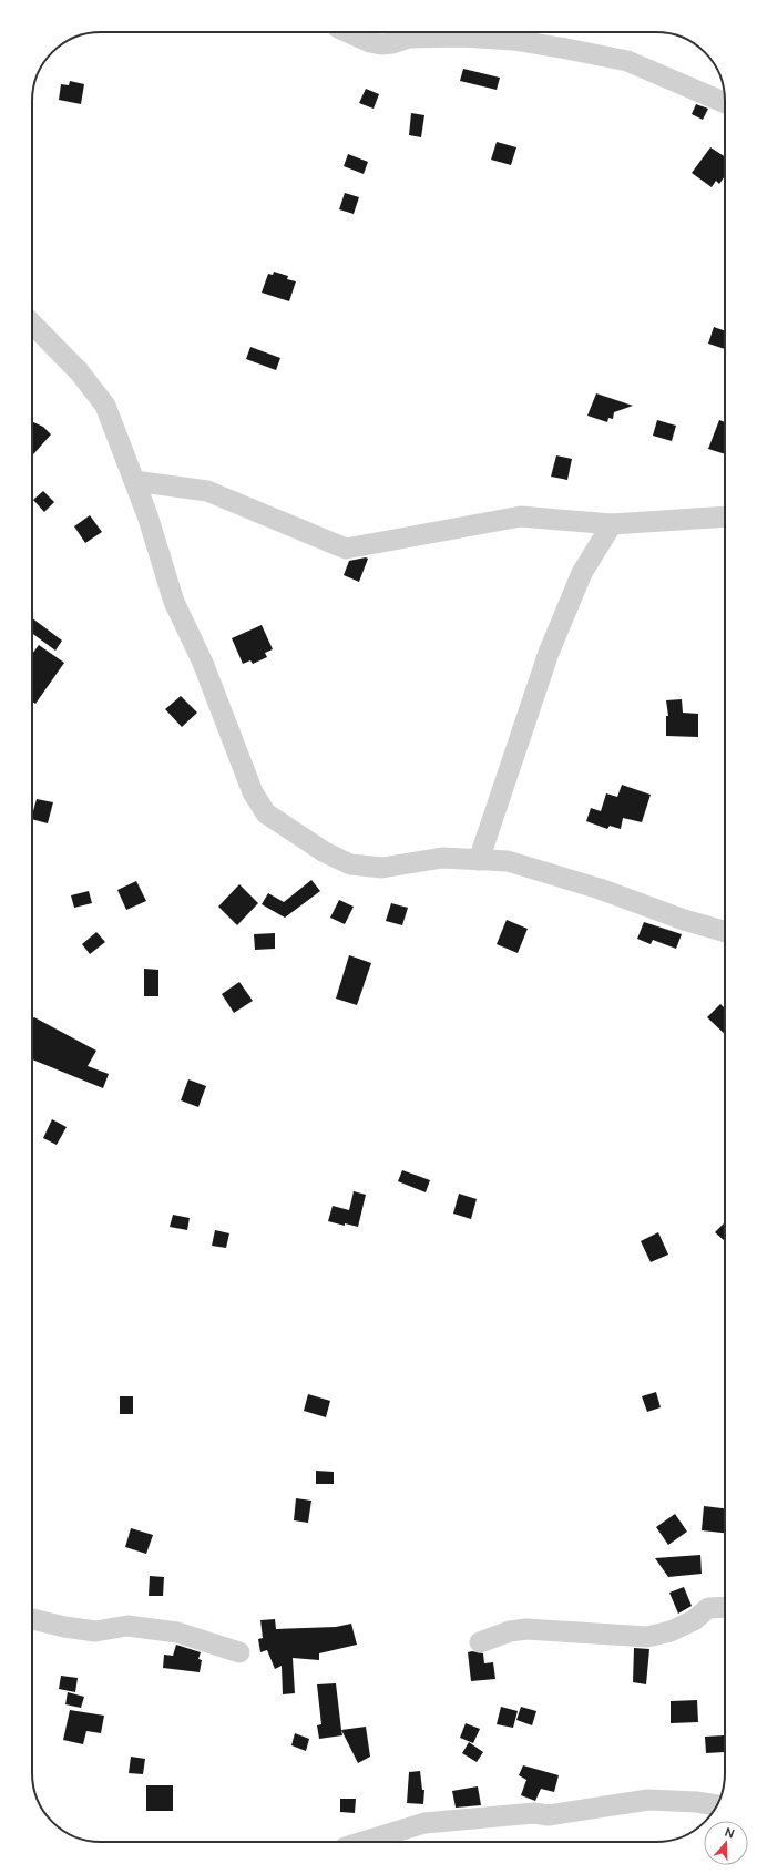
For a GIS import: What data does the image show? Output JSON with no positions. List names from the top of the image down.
{
  "north": "top"
}
